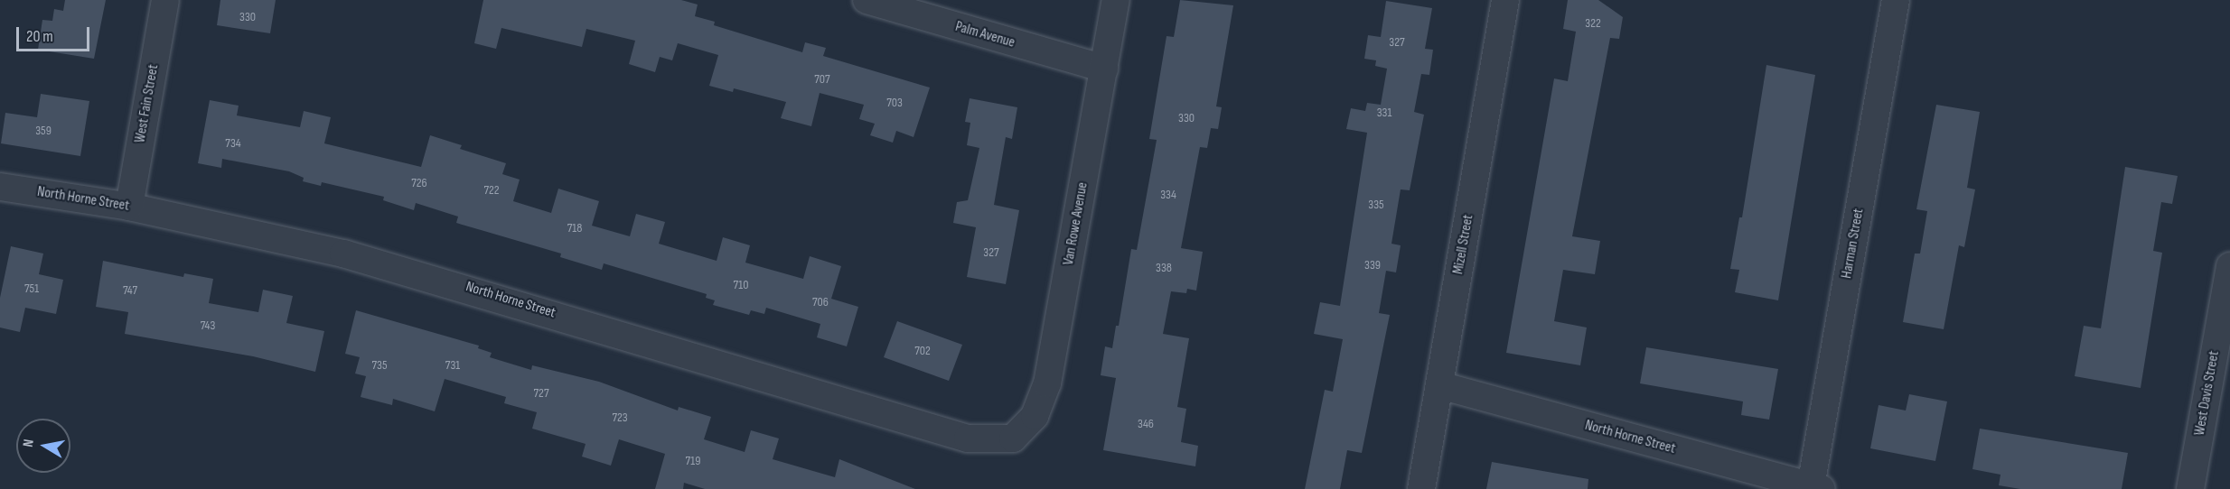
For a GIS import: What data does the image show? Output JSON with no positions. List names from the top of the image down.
{
  "streets": {
    "street": [
      "Palm Avenue",
      "West Fain Street",
      "North Horne Street",
      "Van Rowe Avenue",
      "Harman Street",
      "Mizell Street",
      "West Davis Street"
    ]
  },
  "crossings": [
    ["Palm Avenue", "Van Rowe Avenue"],
    ["West Fain Street", "North Horne Street"],
    ["North Horne Street", "Van Rowe Avenue"],
    ["North Horne Street", "Harman Street"],
    ["North Horne Street", "Mizell Street"]
  ],
  "house_numbers": [
    "330",
    "322",
    "327",
    "707",
    "703",
    "331",
    "330",
    "359",
    "734",
    "726",
    "722",
    "334",
    "335",
    "718",
    "327",
    "339",
    "338",
    "710",
    "751",
    "747",
    "706",
    "743",
    "702",
    "735",
    "731",
    "727",
    "723",
    "346",
    "719"
  ],
  "scale_bar": "20 m",
  "north": "left"
}
